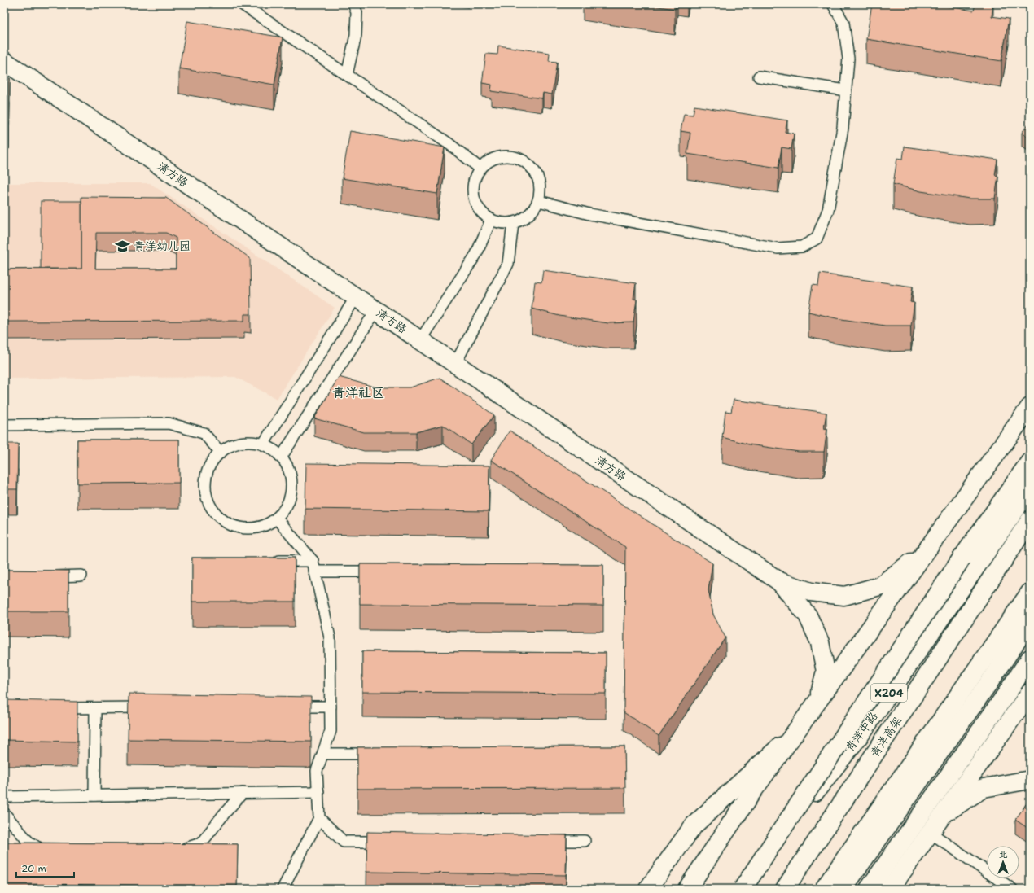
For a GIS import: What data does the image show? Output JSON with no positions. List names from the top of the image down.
{
  "streets": {
    "main road": [
      "清方路",
      "X204",
      "青洋中路",
      "青洋高架"
    ]
  },
  "districts": ["青洋社区"],
  "places": {
    "school or university": ["青洋幼儿园"]
  },
  "scale_bar": "20 m",
  "north": "top"
}
